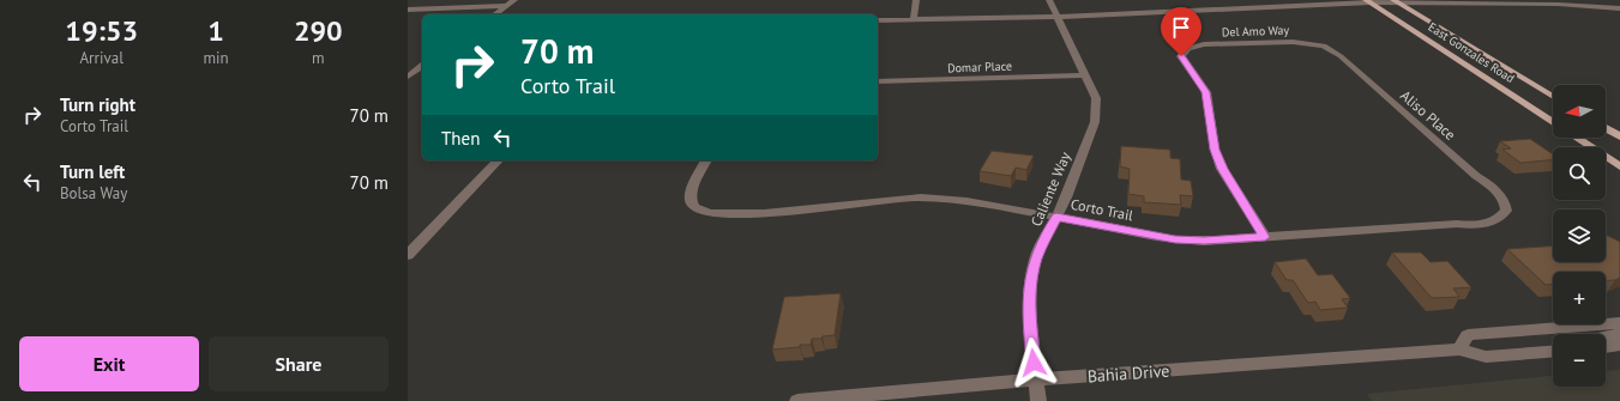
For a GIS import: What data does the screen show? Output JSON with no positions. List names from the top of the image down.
{
  "streets": {
    "main road": ["East Gonzales Road"],
    "street": [
      "Del Amo Way",
      "Domar Place",
      "Aliso Place",
      "Caliente Way",
      "Corto Trail",
      "Bahia Drive"
    ]
  },
  "crossings": [
    ["Del Amo Way", "Aliso Place"],
    ["Del Amo Way", "Corto Trail"],
    ["Domar Place", "Caliente Way"],
    ["Aliso Place", "Corto Trail"],
    ["Caliente Way", "Corto Trail"],
    ["Caliente Way", "Bahia Drive"]
  ],
  "north": "left",
  "page": {
    "eta": [
      "19:53",
      "Arrival",
      "1",
      "min",
      "290",
      "m"
    ],
    "turn": ["70 m", "Corto Trail"],
    "list": [
      {
        "name": "Turn right",
        "note": "Corto Trail",
        "value": "70 m"
      },
      {
        "name": "Turn left",
        "note": "Bolsa Way",
        "value": "70 m"
      }
    ],
    "map_buttons": ["+", "−"],
    "then": "Then",
    "buttons": ["Exit", "Share"]
  }
}
